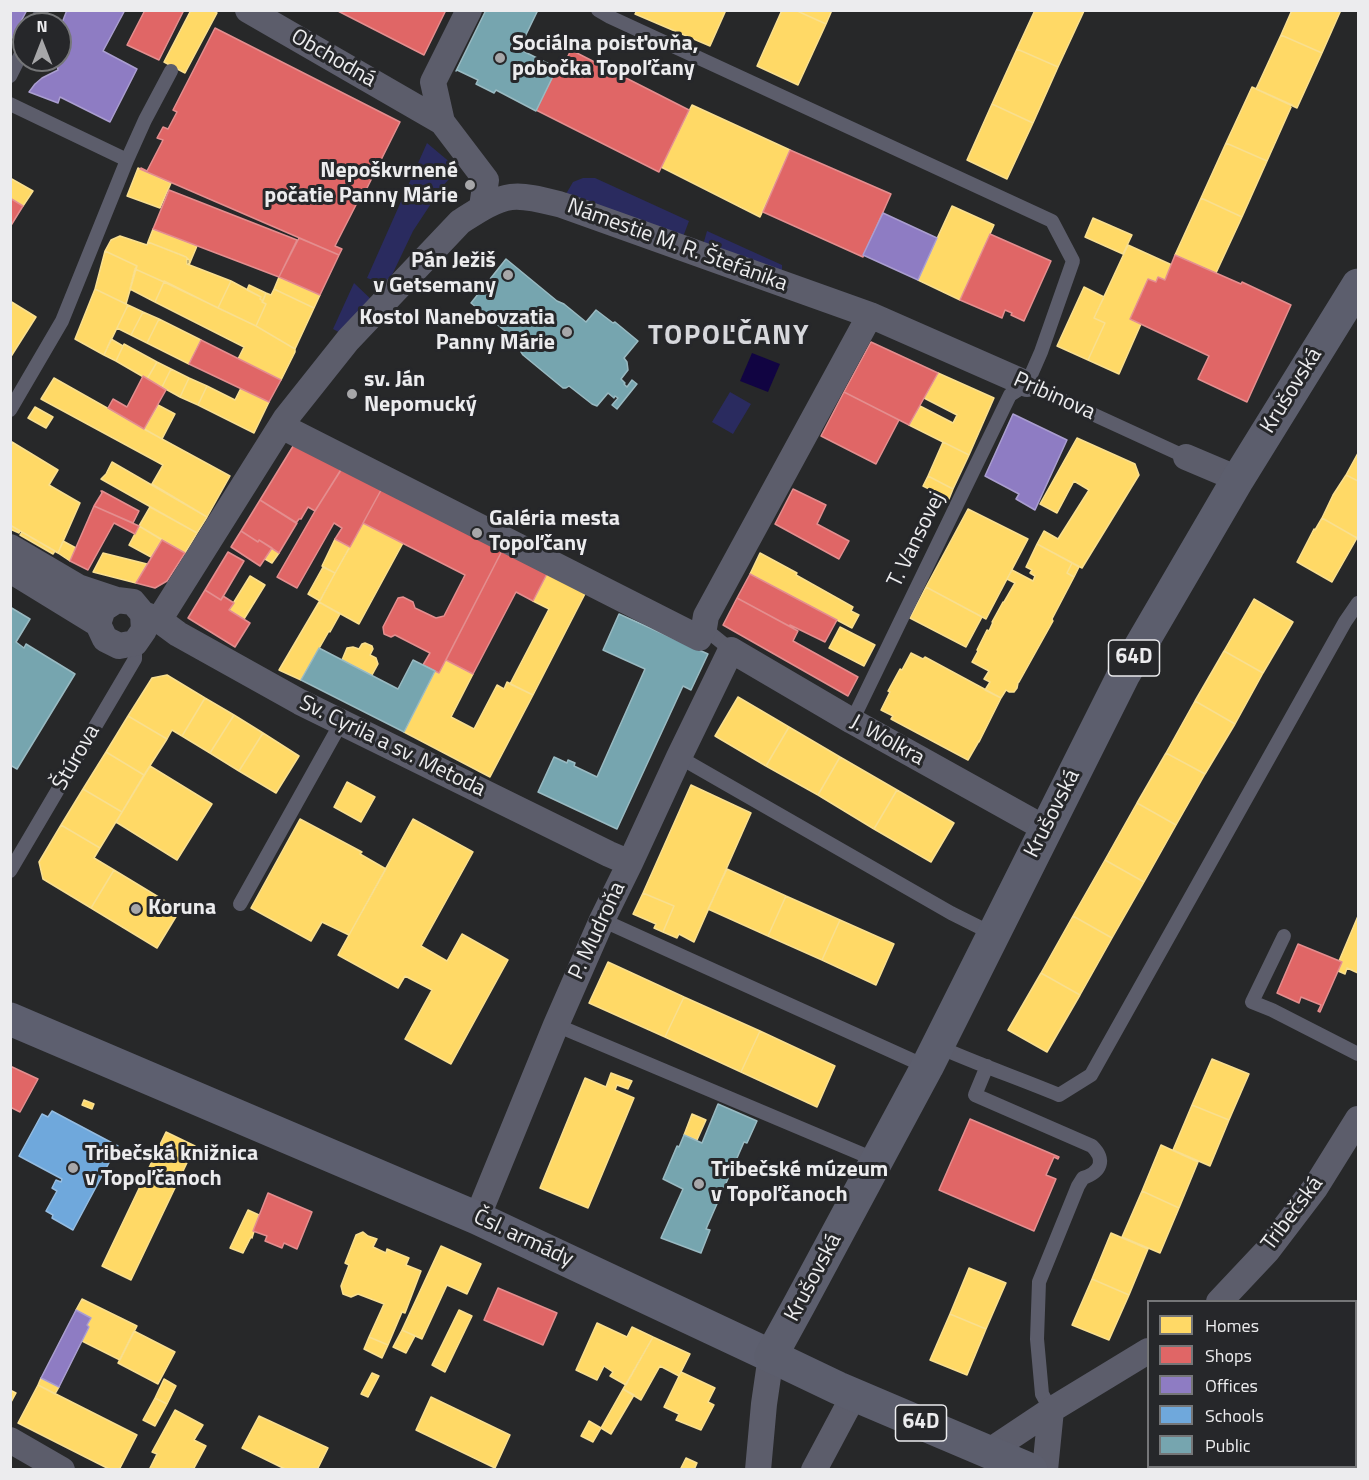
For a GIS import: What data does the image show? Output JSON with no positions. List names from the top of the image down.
{
  "streets": {
    "main road": ["Krušovská", "64D", "Čsl. armády"],
    "street": [
      "Obchodná",
      "Námestie M. R. Štefánika",
      "Pribinova",
      "J. Wolkra",
      "Sv. Cyrila a sv. Metoda",
      "P. Mudroňa",
      "Tribečská"
    ],
    "lane": ["T. Vansovej", "Štúrova"]
  },
  "crossings": [
    ["Námestie M. R. Štefánika", "Pribinova"],
    ["Krušovská", "Pribinova"],
    ["Krušovská", "J. Wolkra"],
    ["Krušovská", "Čsl. armády"],
    ["Pribinova", "T. Vansovej"],
    ["T. Vansovej", "J. Wolkra"],
    ["J. Wolkra", "P. Mudroňa"],
    ["Sv. Cyrila a sv. Metoda", "Štúrova"],
    ["Sv. Cyrila a sv. Metoda", "P. Mudroňa"],
    ["P. Mudroňa", "Čsl. armády"]
  ],
  "districts": ["TOPOĽČANY"],
  "places": [
    "Sociálna poisťovňa, pobočka Topoľčany",
    "Nepoškvrnené počatie Panny Márie",
    "Pán Ježiš v Getsemany",
    "Kostol Nanebovzatia Panny Márie",
    "sv. Ján Nepomucký",
    "Galéria mesta Topoľčany",
    "Koruna",
    "Tribečská knižnica v Topoľčanoch",
    "Tribečské múzeum v Topoľčanoch"
  ],
  "legend": [
    "Homes",
    "Shops",
    "Offices",
    "Schools",
    "Public"
  ],
  "north": "top"
}
